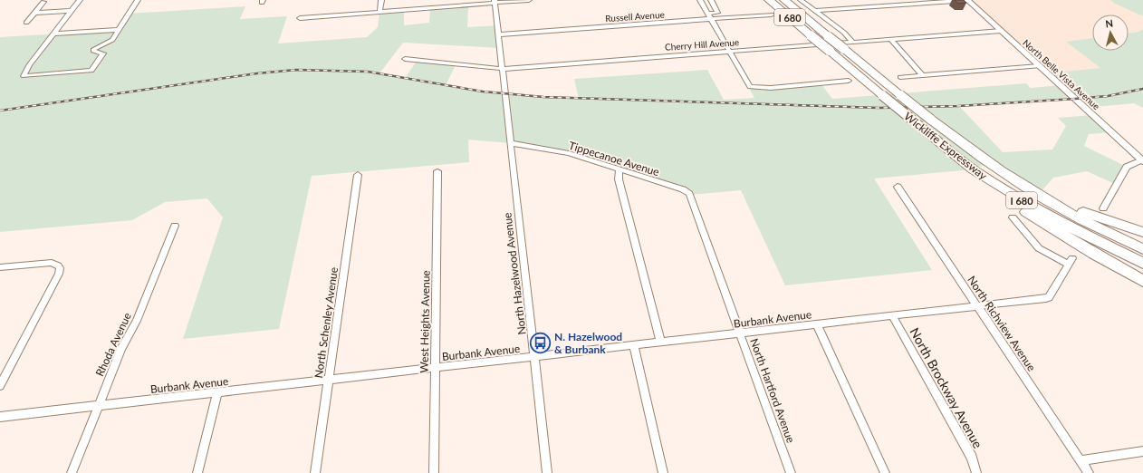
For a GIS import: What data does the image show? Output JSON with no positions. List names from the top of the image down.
{
  "streets": {
    "highway": ["I 680", "Wickliffe Expressway"],
    "street": [
      "Russell Avenue",
      "Cherry Hill Avenue",
      "North Belle Vista Avenue",
      "Tippecanoe Avenue",
      "North Hazelwood Avenue",
      "Burbank Avenue",
      "West Heights Avenue",
      "North Schenley Avenue",
      "North Richview Avenue",
      "Rhoda Avenue",
      "North Brockway Avenue",
      "North Hartford Avenue"
    ]
  },
  "crossings": [
    ["Russell Avenue", "North Hazelwood Avenue"],
    ["Cherry Hill Avenue", "North Belle Vista Avenue"],
    ["Cherry Hill Avenue", "North Hazelwood Avenue"],
    ["Tippecanoe Avenue", "North Hazelwood Avenue"],
    ["Tippecanoe Avenue", "North Hartford Avenue"],
    ["North Hazelwood Avenue", "Burbank Avenue"],
    ["Burbank Avenue", "West Heights Avenue"],
    ["Burbank Avenue", "North Schenley Avenue"],
    ["Burbank Avenue", "North Richview Avenue"],
    ["Burbank Avenue", "Rhoda Avenue"],
    ["Burbank Avenue", "North Brockway Avenue"],
    ["Burbank Avenue", "North Hartford Avenue"]
  ],
  "places": {
    "bus stop": ["N. Hazelwood & Burbank"]
  },
  "north": "top"
}
